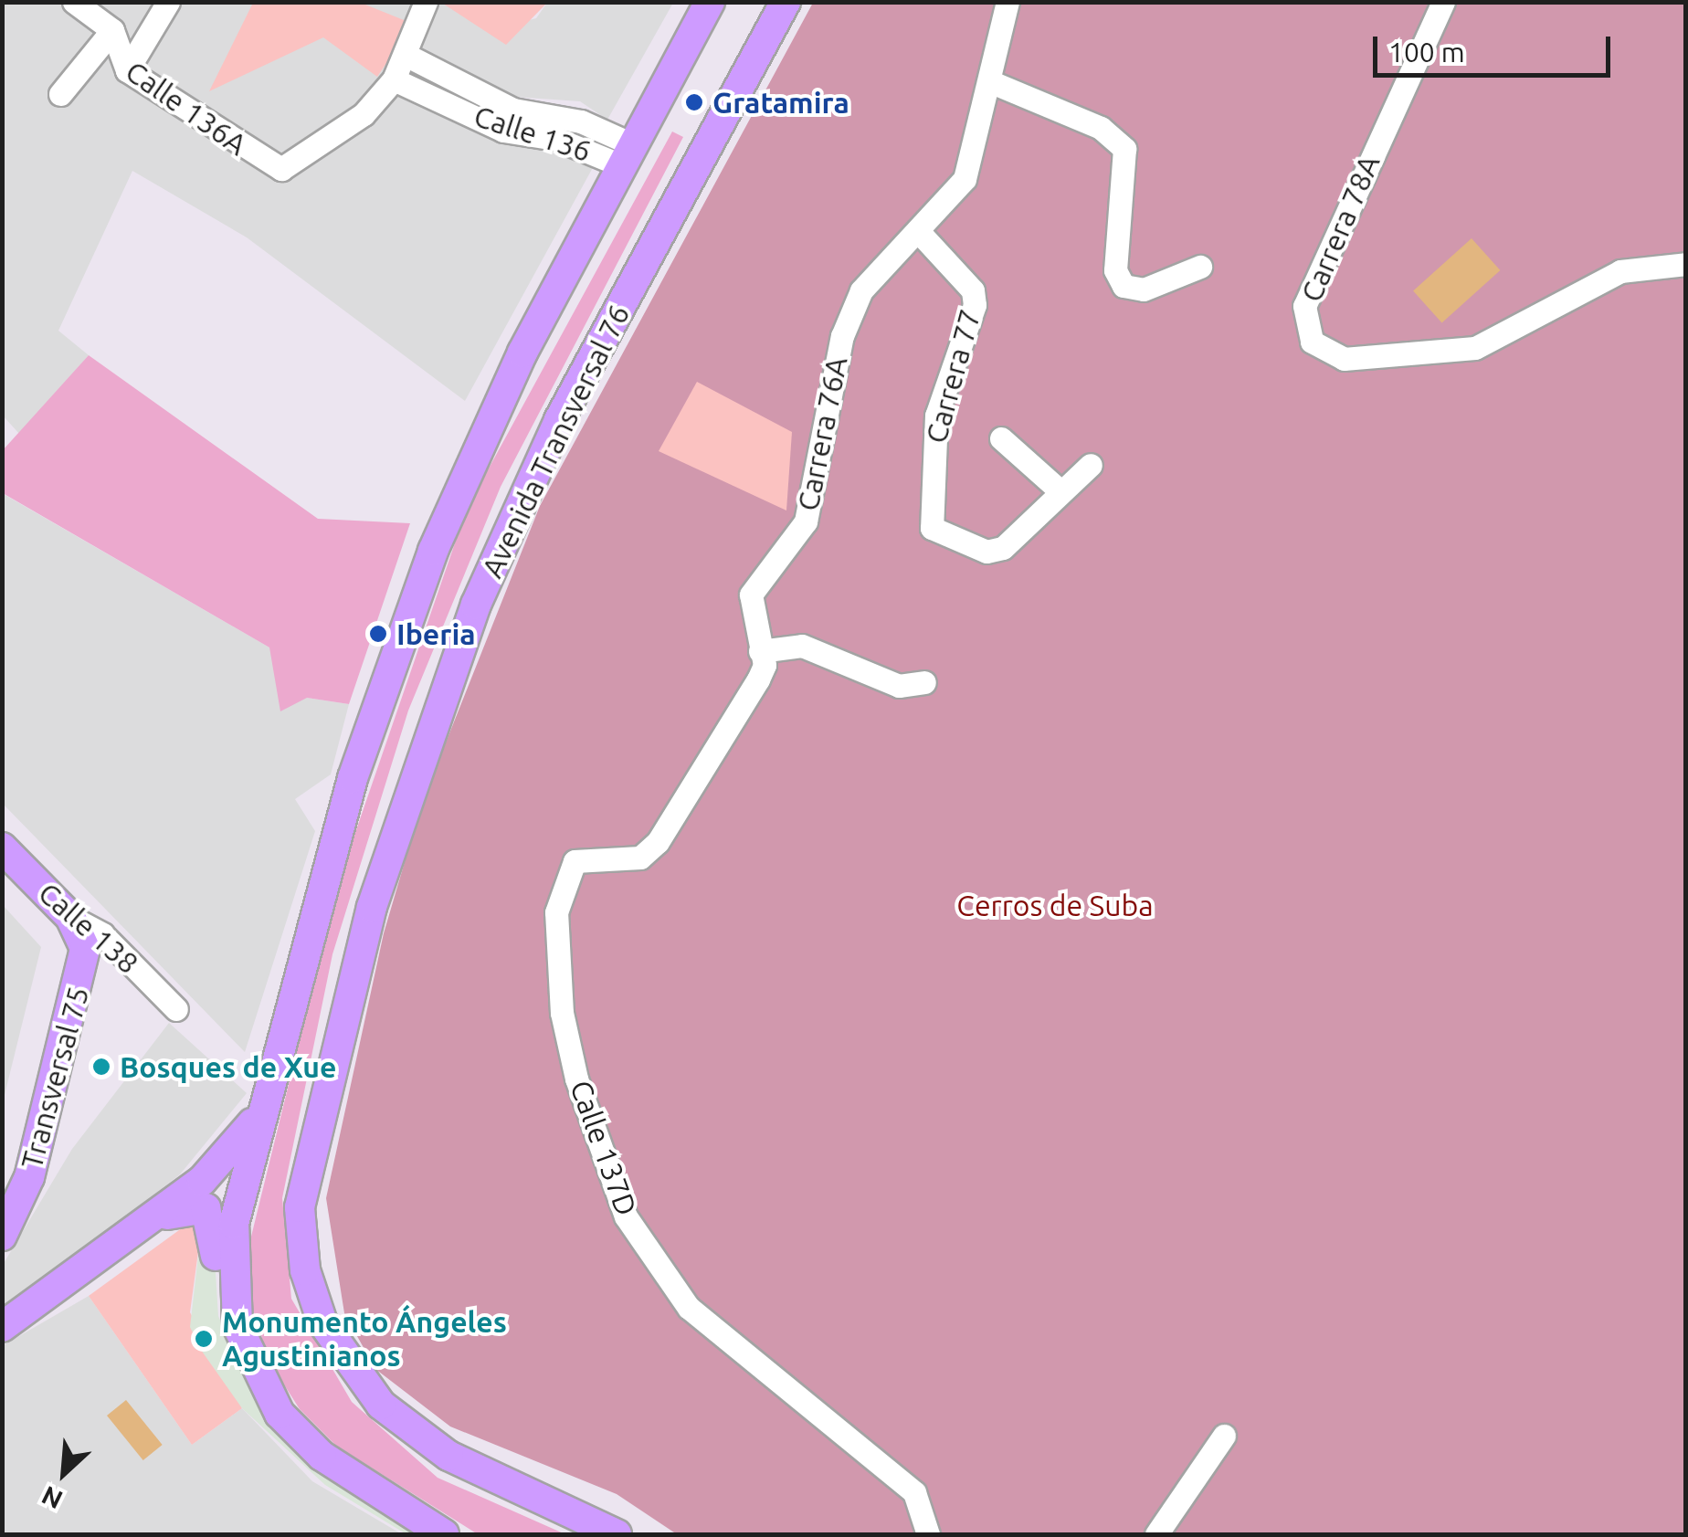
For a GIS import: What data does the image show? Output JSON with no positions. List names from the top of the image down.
{
  "streets": {
    "main road": ["Avenida Transversal 76", "Calle 138", "Transversal 75"],
    "street": [
      "Calle 136A",
      "Calle 136",
      "Carrera 78A",
      "Carrera 77",
      "Carrera 76A",
      "Calle 137D"
    ]
  },
  "crossings": [
    ["Calle 136A", "Calle 136"],
    ["Carrera 77", "Carrera 76A"],
    ["Carrera 76A", "Calle 137D"],
    ["Calle 138", "Transversal 75"]
  ],
  "parks": ["Cerros de Suba"],
  "places": [
    "Gratamira",
    "Iberia",
    "Bosques de Xue",
    "Monumento Ángeles Agustinianos"
  ],
  "scale_bar": "100 m",
  "north": "bottom left"
}
